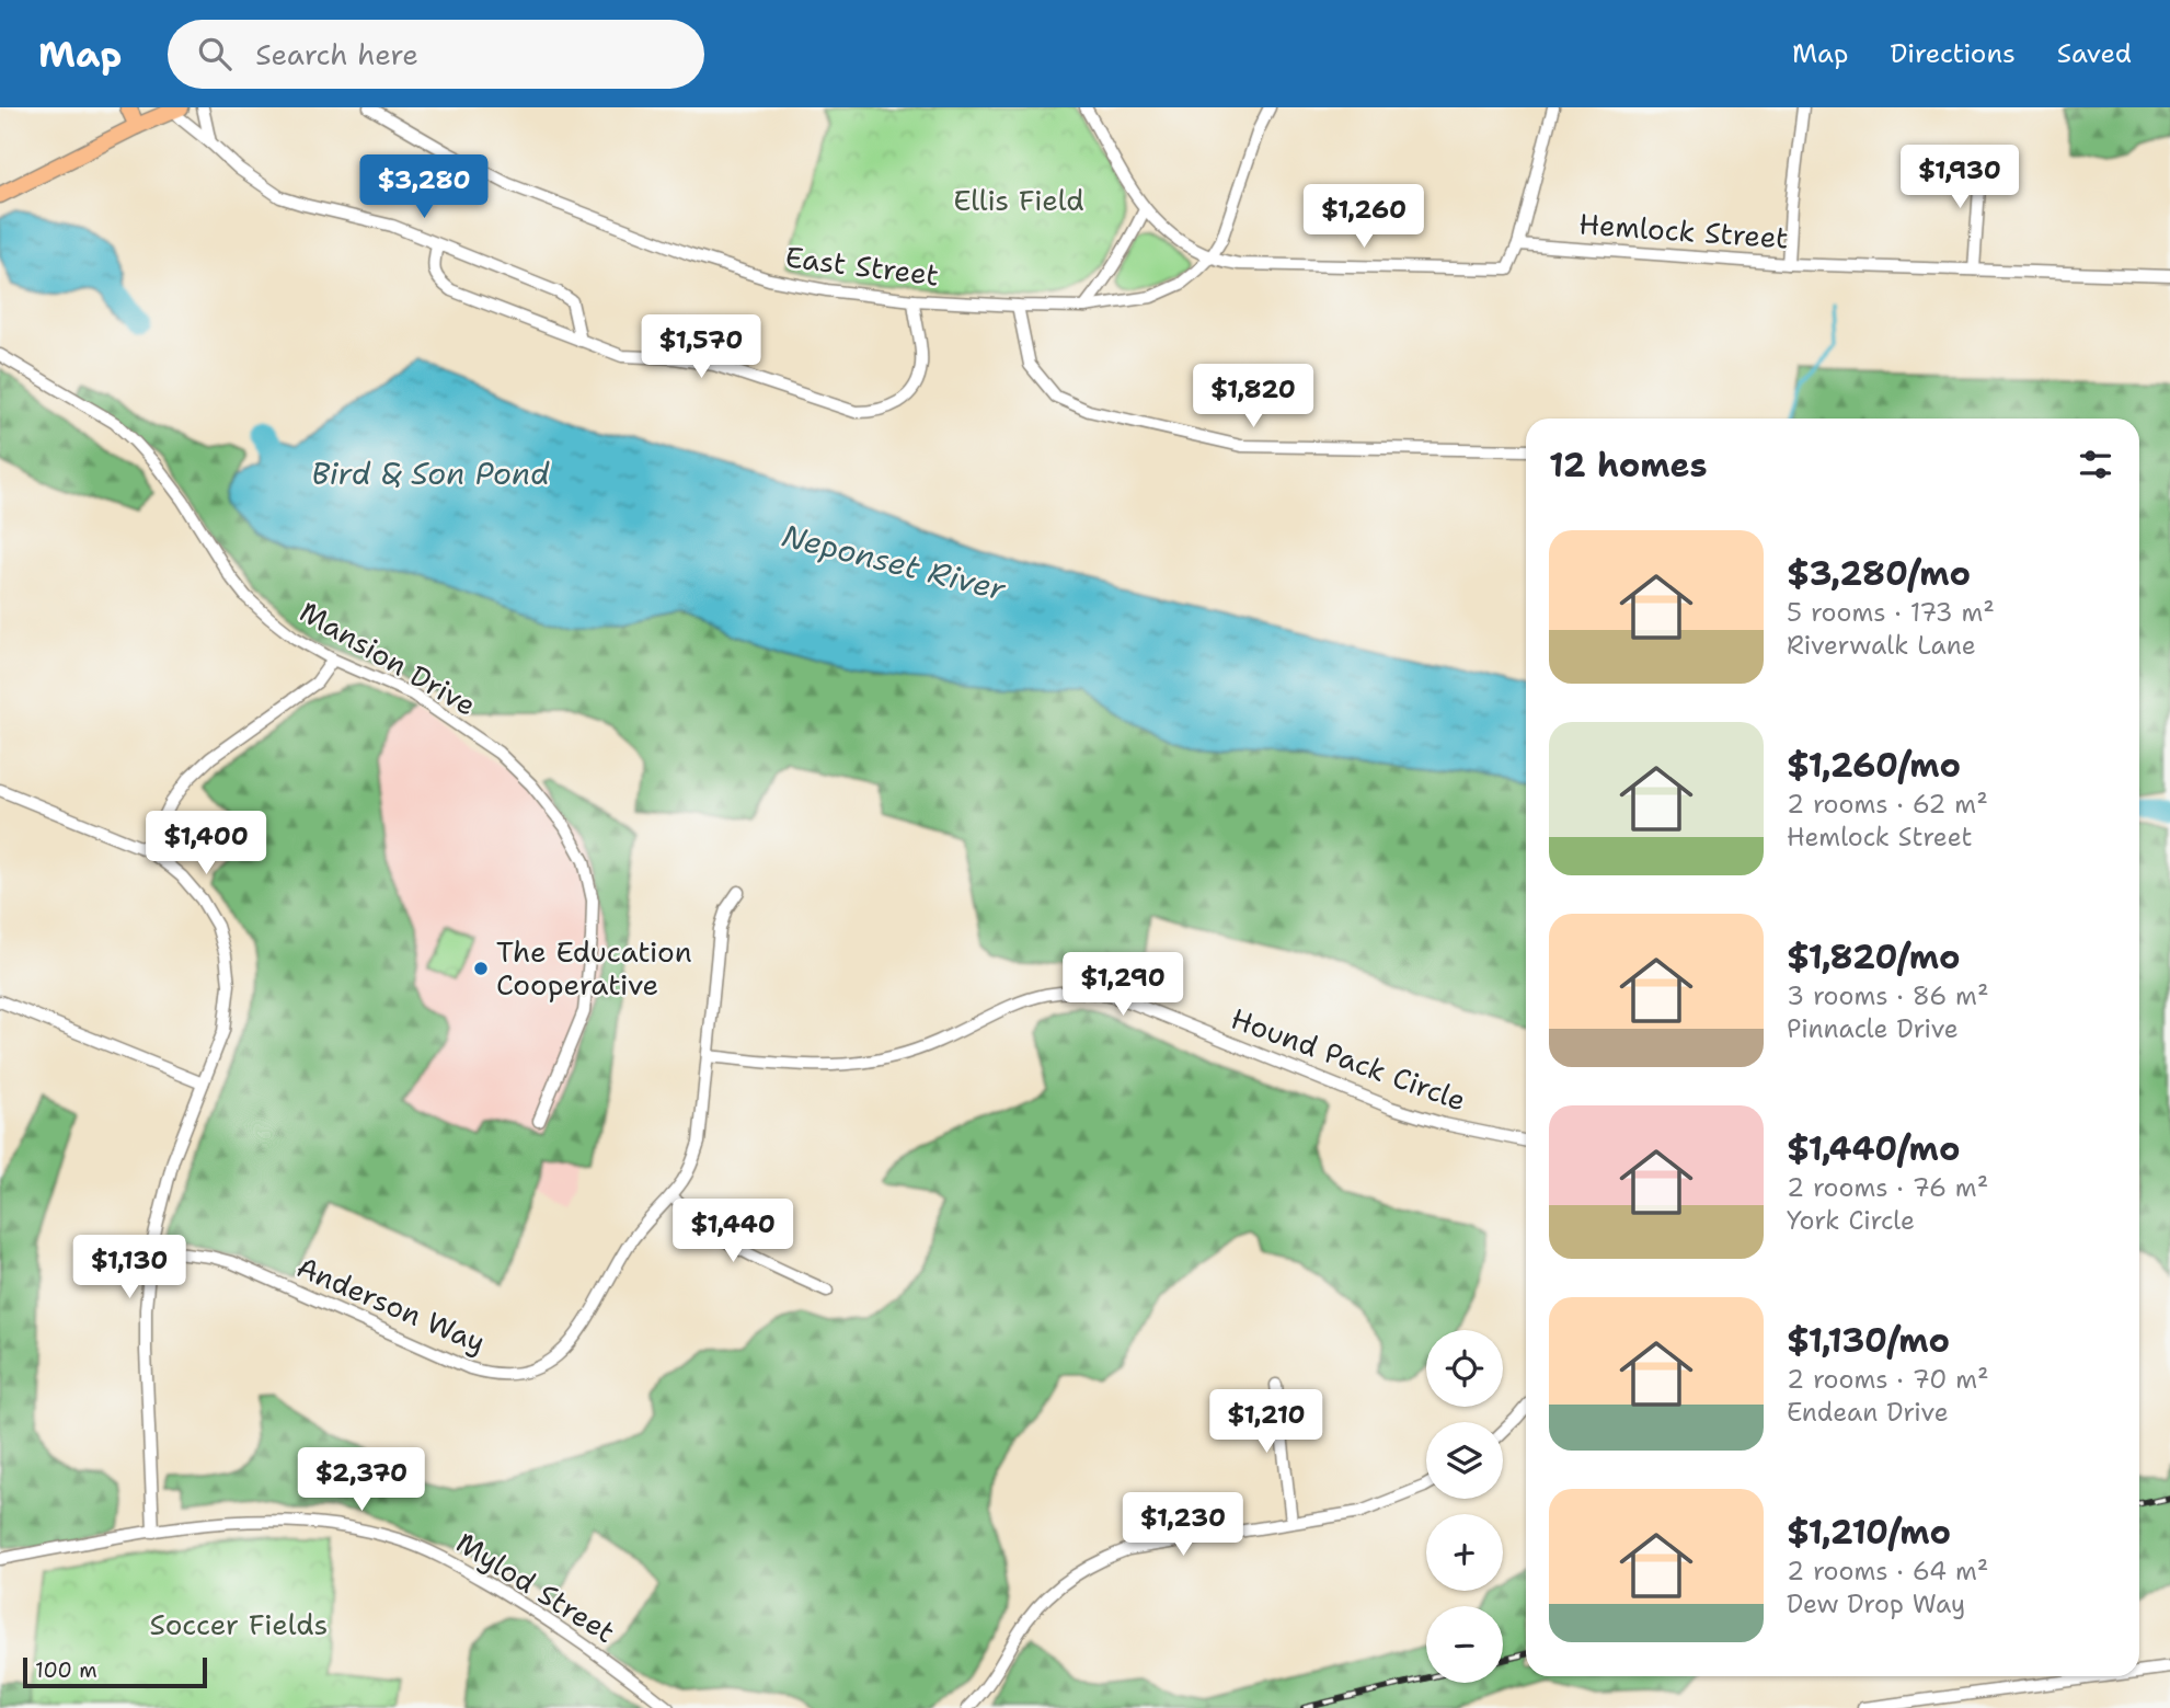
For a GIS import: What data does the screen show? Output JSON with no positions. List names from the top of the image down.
{
  "streets": {
    "street": [
      "Hemlock Street",
      "East Street",
      "Mansion Drive",
      "Hound Pack Circle",
      "Anderson Way",
      "Mylod Street"
    ]
  },
  "crossings": [
    ["Hound Pack Circle", "Anderson Way"]
  ],
  "water": ["Bird & Son Pond", "Neponset River"],
  "parks": ["Ellis Field", "Soccer Fields"],
  "places": ["The Education Cooperative"],
  "scale_bar": "100 m",
  "page": {
    "header": "Map",
    "search": "Search here",
    "nav": ["Map", "Directions", "Saved"],
    "price": [
      "$1,930",
      "$3,280",
      "$1,260",
      "$1,570",
      "$1,820",
      "$1,400",
      "$1,290",
      "$1,440",
      "$1,130",
      "$1,210",
      "$2,370",
      "$1,230"
    ],
    "heading": "12 homes",
    "list": [
      {
        "name": "$3,280/mo",
        "note": "5 rooms · 173 m² · Riverwalk Lane"
      },
      {
        "name": "$1,260/mo",
        "note": "2 rooms · 62 m² · Hemlock Street"
      },
      {
        "name": "$1,820/mo",
        "note": "3 rooms · 86 m² · Pinnacle Drive"
      },
      {
        "name": "$1,440/mo",
        "note": "2 rooms · 76 m² · York Circle"
      },
      {
        "name": "$1,130/mo",
        "note": "2 rooms · 70 m² · Endean Drive"
      },
      {
        "name": "$1,210/mo",
        "note": "2 rooms · 64 m² · Dew Drop Way"
      }
    ],
    "map_buttons": ["+", "−"],
    "scale": "100 m"
  }
}
